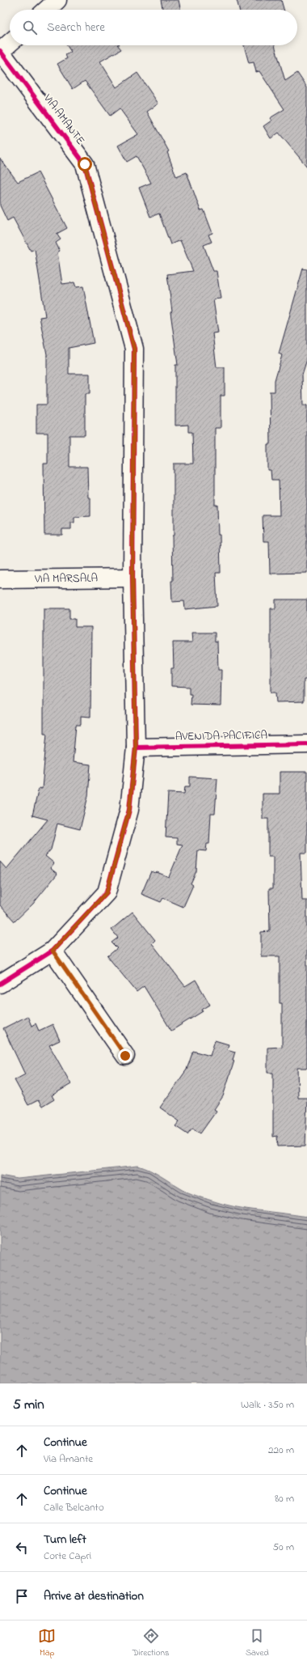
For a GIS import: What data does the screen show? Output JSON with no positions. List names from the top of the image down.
{
  "streets": {
    "street": ["VIA AMANTE", "VIA MARSALA", "AVENIDA PACIFICA"]
  },
  "crossings": [
    ["VIA AMANTE", "VIA MARSALA"],
    ["VIA AMANTE", "AVENIDA PACIFICA"]
  ],
  "page": {
    "search": "Search here",
    "heading": ["5 min", "Walk · 350 m"],
    "list": [
      ["Continue", "Via Amante", "220 m"],
      ["Continue", "Calle Belcanto", "80 m"],
      ["Turn left", "Corte Capri", "50 m"],
      "Arrive at destination"
    ],
    "nav": ["Map", "Directions", "Saved"]
  }
}
